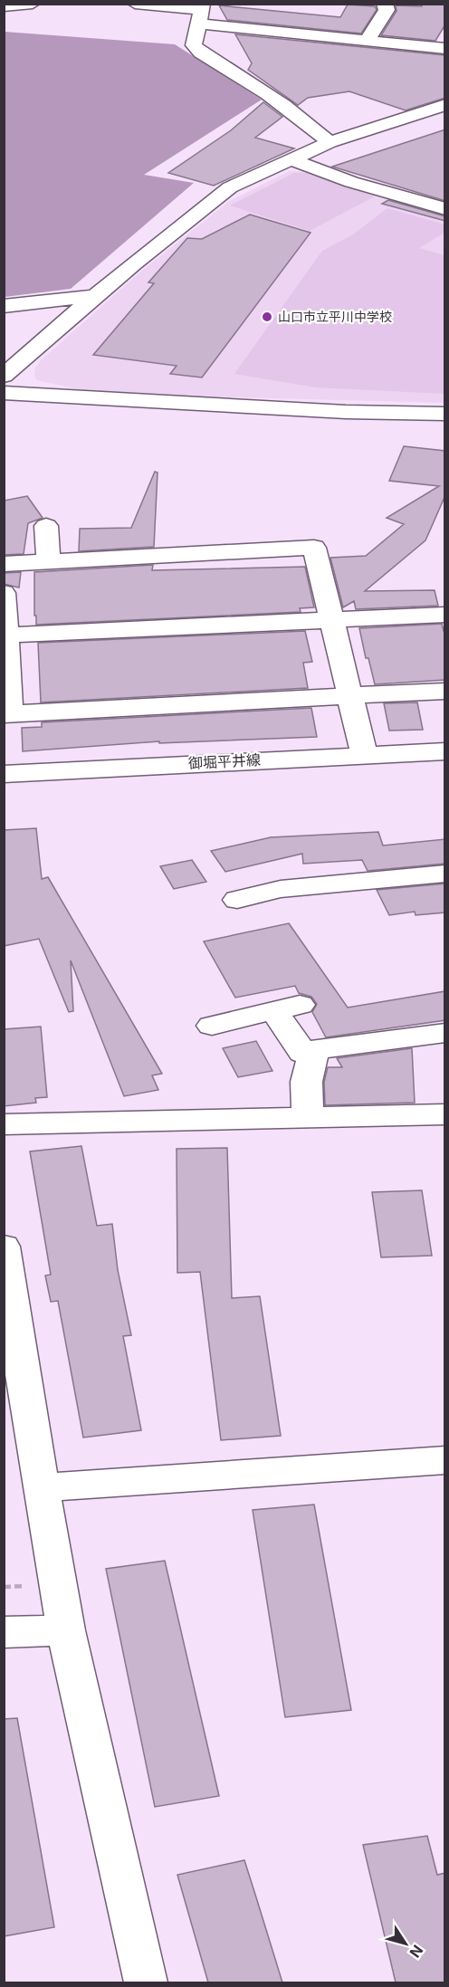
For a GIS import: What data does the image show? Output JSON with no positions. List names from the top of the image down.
{
  "streets": {
    "street": ["御堀平井線"]
  },
  "places": ["山口市立平川中学校"],
  "north": "bottom right"
}
